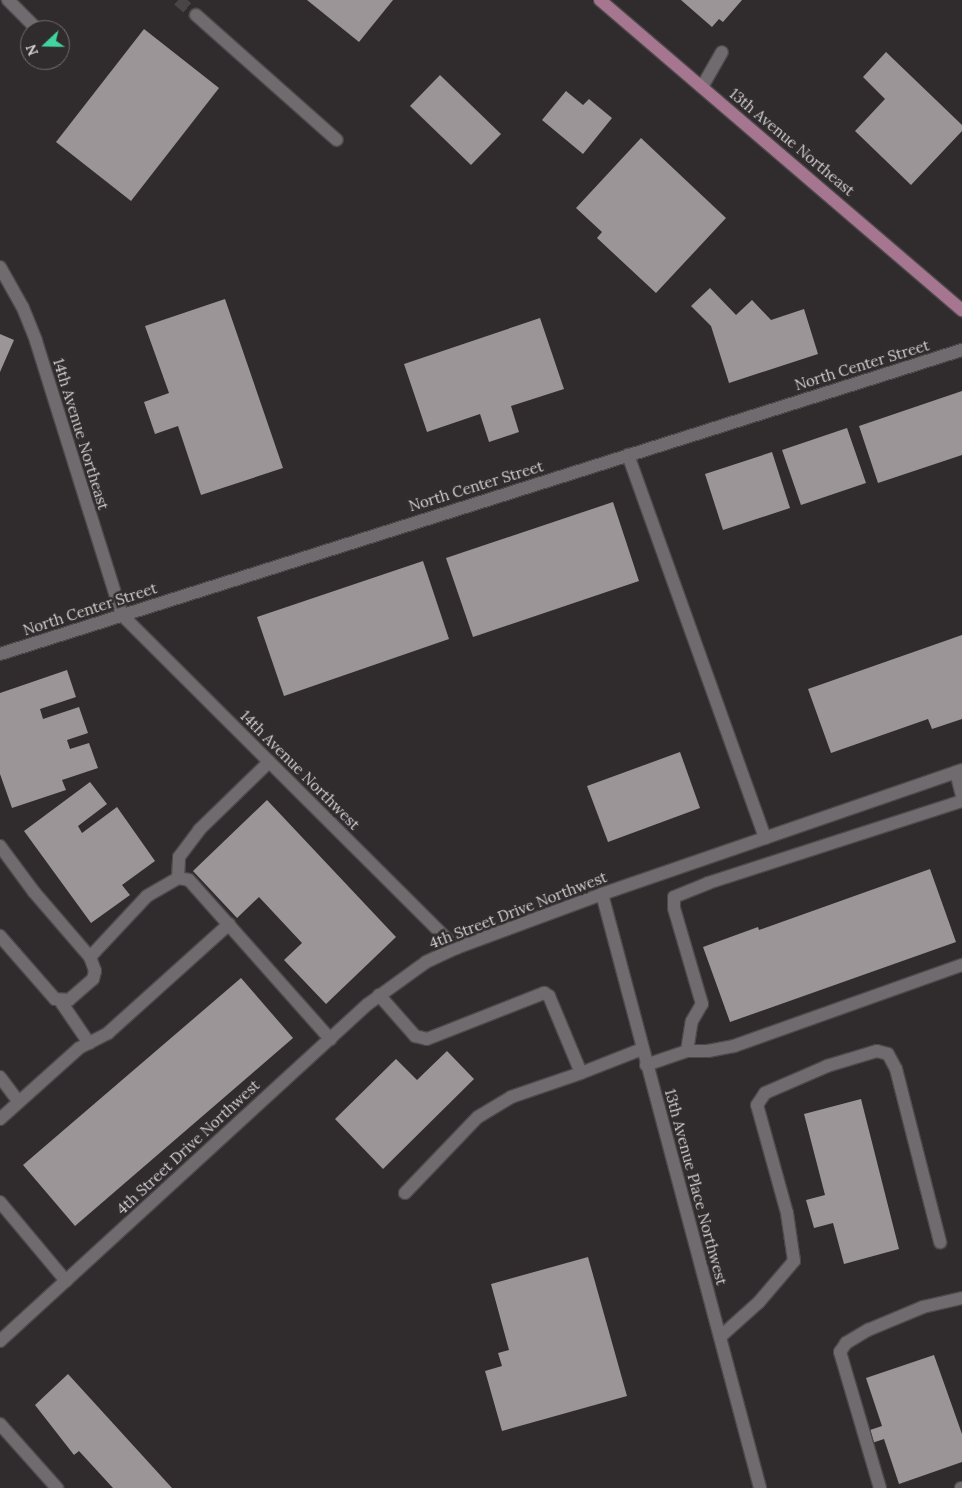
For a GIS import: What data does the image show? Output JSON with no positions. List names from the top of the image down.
{
  "streets": {
    "main road": ["13th Avenue Northeast"],
    "street": [
      "North Center Street",
      "14th Avenue Northeast",
      "14th Avenue Northwest",
      "4th Street Drive Northwest",
      "13th Avenue Place Northwest"
    ]
  },
  "crossings": [
    ["North Center Street", "14th Avenue Northeast"],
    ["North Center Street", "14th Avenue Northwest"],
    ["14th Avenue Northeast", "14th Avenue Northwest"],
    ["14th Avenue Northwest", "4th Street Drive Northwest"],
    ["4th Street Drive Northwest", "13th Avenue Place Northwest"]
  ],
  "north": "left"
}
